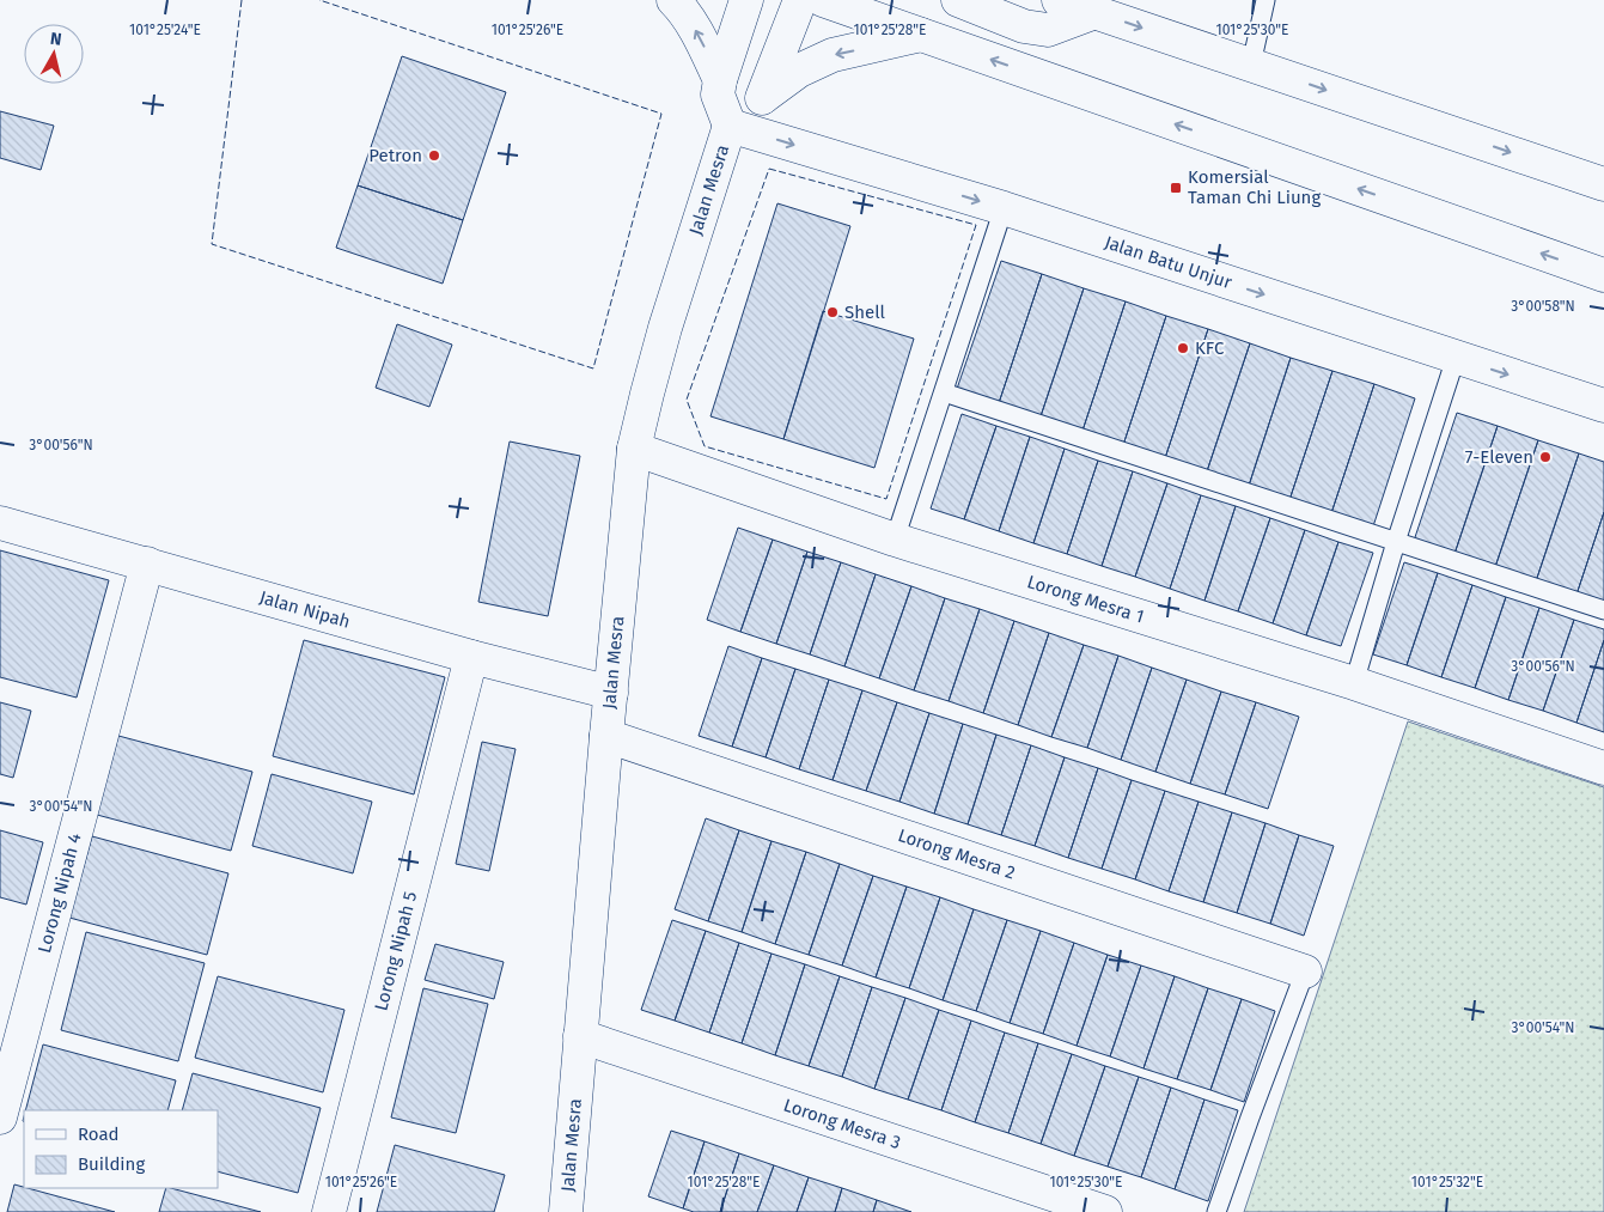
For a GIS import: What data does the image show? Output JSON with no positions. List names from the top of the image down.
{
  "streets": {
    "street": [
      "Jalan Mesra",
      "Jalan Batu Unjur",
      "Lorong Mesra 1",
      "Jalan Nipah",
      "Lorong Mesra 2",
      "Lorong Nipah 4",
      "Lorong Nipah 5",
      "Lorong Mesra 3"
    ]
  },
  "crossings": [
    ["Jalan Mesra", "Jalan Batu Unjur"],
    ["Jalan Mesra", "Lorong Mesra 1"],
    ["Jalan Mesra", "Jalan Nipah"],
    ["Jalan Mesra", "Lorong Mesra 2"],
    ["Jalan Mesra", "Lorong Mesra 3"],
    ["Jalan Nipah", "Lorong Nipah 4"],
    ["Jalan Nipah", "Lorong Nipah 5"]
  ],
  "places": {
    "other": [
      "Petron",
      "Shell",
      "KFC",
      "7-Eleven"
    ],
    "transit": ["Komersial Taman Chi Liung"]
  },
  "legend": ["Road", "Building"],
  "north": "top",
  "coordinates": [
    "101°25'24\"E",
    "101°25'26\"E",
    "101°25'28\"E",
    "101°25'30\"E",
    "3°00'58\"N",
    "3°00'56\"N",
    "3°00'54\"N",
    "101°25'32\"E"
  ]
}
